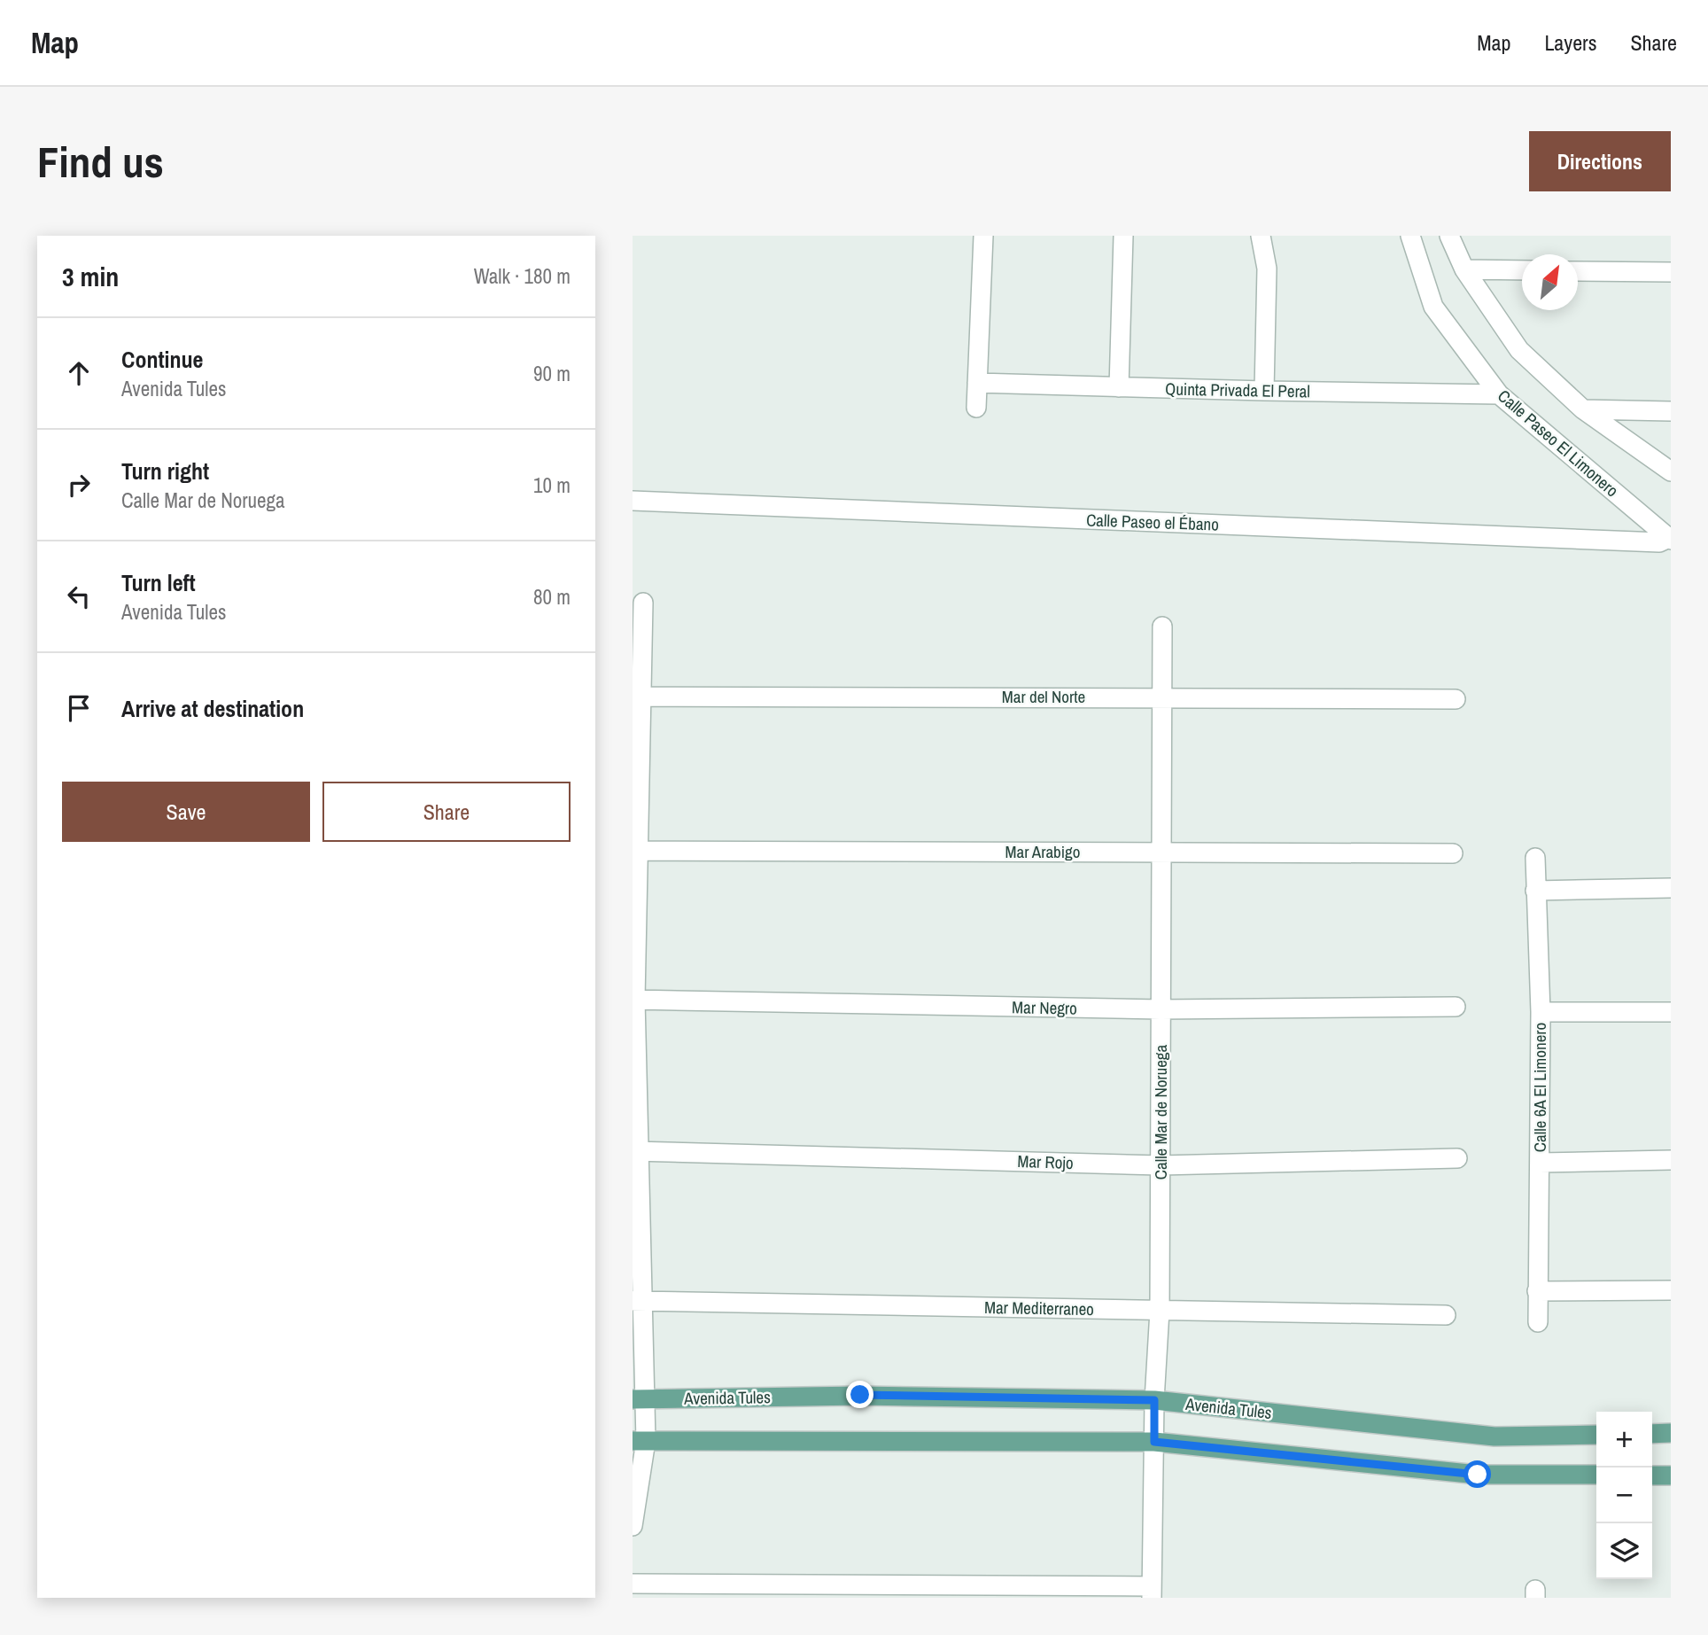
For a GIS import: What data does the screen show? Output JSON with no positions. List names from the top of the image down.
{
  "streets": {
    "main road": ["Avenida Tules"],
    "street": [
      "Quinta Privada El Peral",
      "Calle Paseo El Limonero",
      "Calle Paseo el Ébano",
      "Mar del Norte",
      "Mar Arabigo",
      "Mar Negro",
      "Calle 6A El Limonero",
      "Calle Mar de Noruega",
      "Mar Rojo",
      "Mar Mediterraneo"
    ]
  },
  "crossings": [
    ["Quinta Privada El Peral", "Calle Paseo El Limonero"],
    ["Calle Paseo El Limonero", "Calle Paseo el Ébano"],
    ["Mar del Norte", "Calle Mar de Noruega"],
    ["Mar Arabigo", "Calle Mar de Noruega"],
    ["Mar Negro", "Calle Mar de Noruega"],
    ["Calle Mar de Noruega", "Mar Rojo"],
    ["Calle Mar de Noruega", "Mar Mediterraneo"],
    ["Calle Mar de Noruega", "Avenida Tules"]
  ],
  "north": "top right",
  "page": {
    "header": "Map",
    "nav": ["Map", "Layers", "Share"],
    "buttons": [
      "Directions",
      ["Save", "Share"]
    ],
    "title": "Find us",
    "heading": ["3 min", "Walk · 180 m"],
    "list": [
      ["Continue", "Avenida Tules", "90 m"],
      ["Turn right", "Calle Mar de Noruega", "10 m"],
      ["Turn left", "Avenida Tules", "80 m"],
      "Arrive at destination"
    ],
    "map_buttons": ["+", "−"]
  }
}
